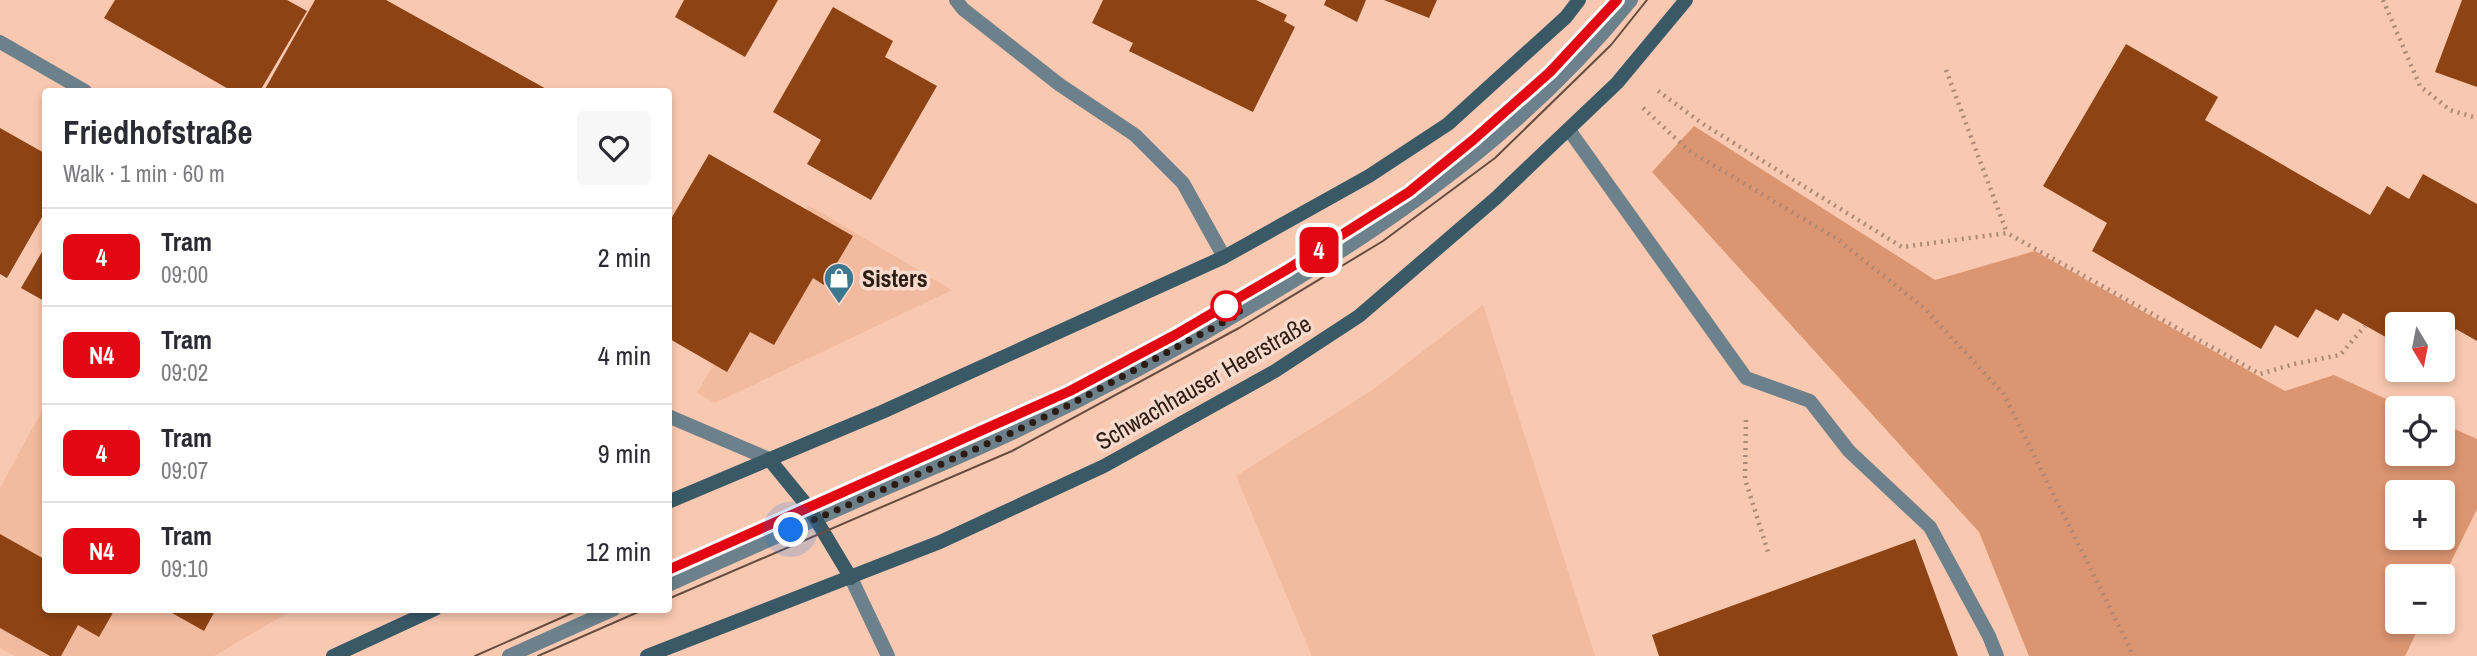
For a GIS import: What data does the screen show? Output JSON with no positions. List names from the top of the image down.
{
  "streets": {
    "main road": ["Schwachhauser Heerstraße"]
  },
  "places": {
    "shop": ["Sisters"]
  },
  "lines": ["tram line 4"],
  "north": "bottom",
  "page": {
    "on_map": "4",
    "heading": ["Friedhofstraße", "Walk · 1 min · 60 m"],
    "list": [
      {
        "mark": "4",
        "name": "Tram",
        "note": "09:00",
        "value": "2 min"
      },
      {
        "mark": "N4",
        "name": "Tram",
        "note": "09:02",
        "value": "4 min"
      },
      {
        "mark": "4",
        "name": "Tram",
        "note": "09:07",
        "value": "9 min"
      },
      {
        "mark": "N4",
        "name": "Tram",
        "note": "09:10",
        "value": "12 min"
      }
    ],
    "map_buttons": ["+", "−"]
  }
}
